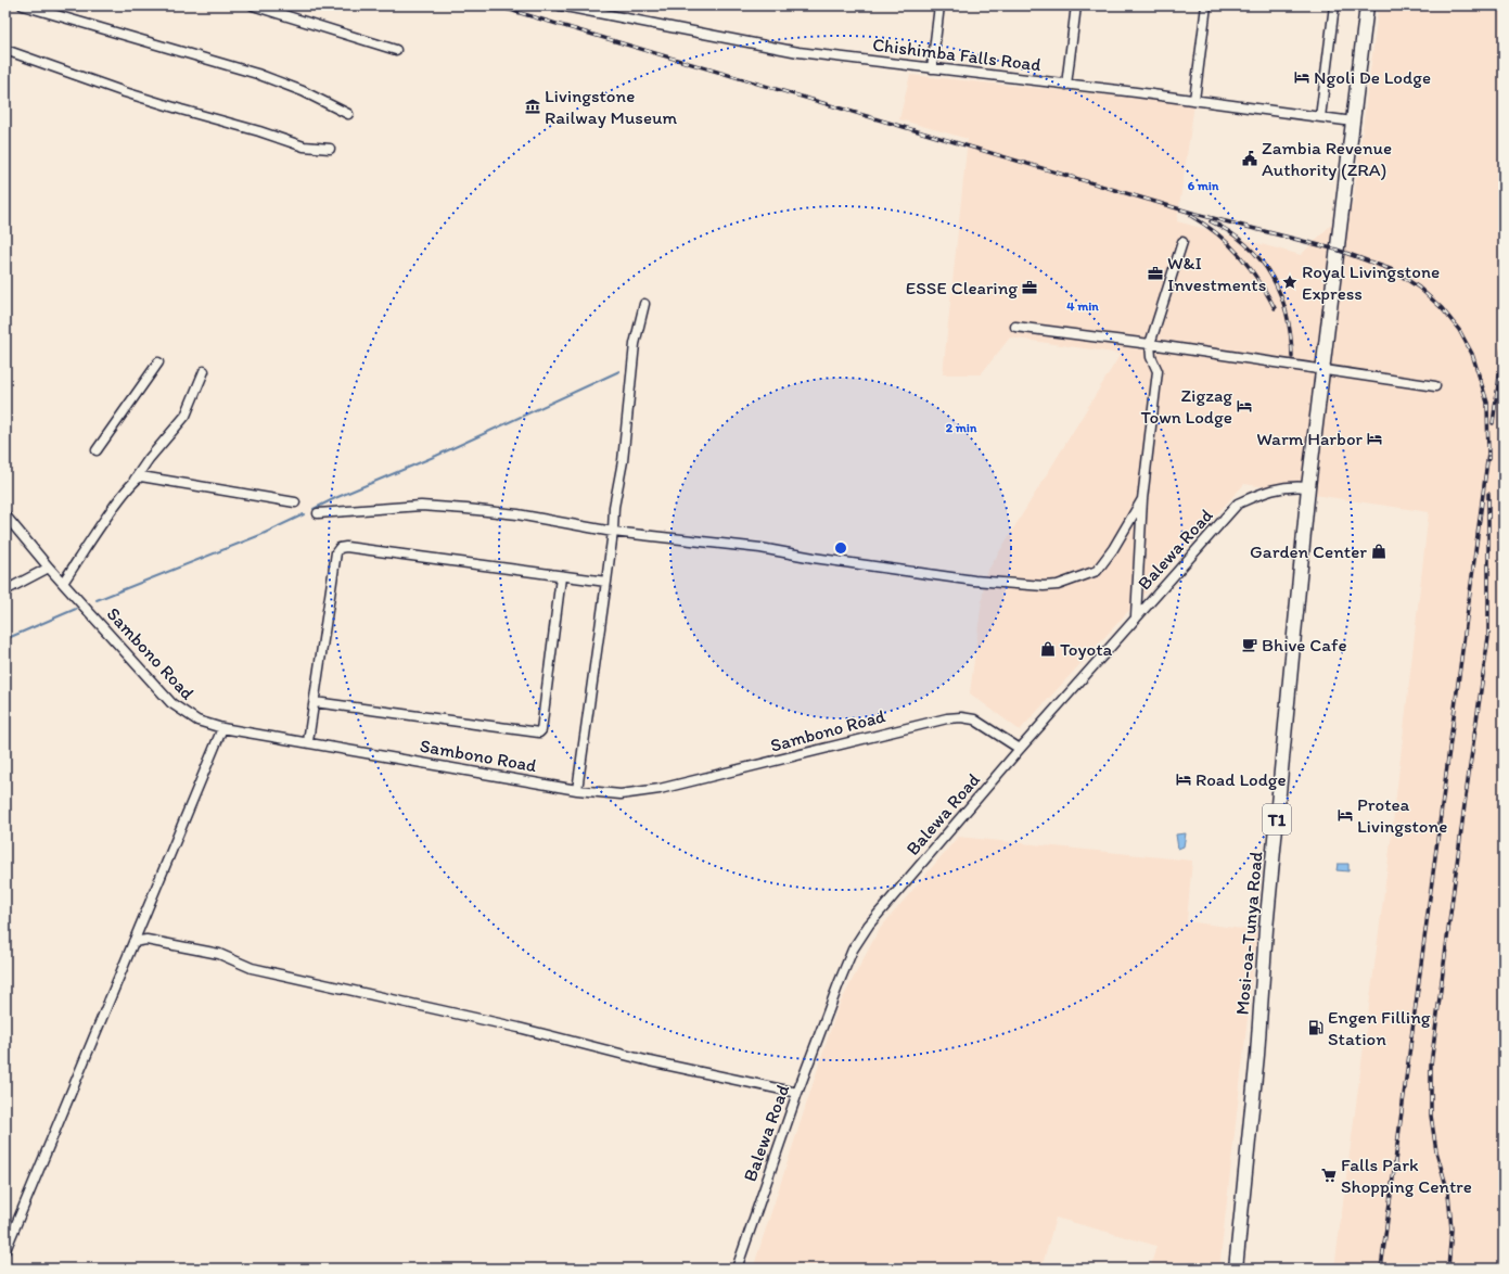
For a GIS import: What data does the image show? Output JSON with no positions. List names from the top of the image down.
{
  "streets": {
    "highway": ["T1", "Mosi-oa-Tunya Road"],
    "street": ["Chishimba Falls Road", "Balewa Road", "Sambono Road"]
  },
  "crossings": [
    ["Chishimba Falls Road", "Mosi-oa-Tunya Road"],
    ["Balewa Road", "Sambono Road"],
    ["Balewa Road", "Mosi-oa-Tunya Road"]
  ],
  "places": {
    "hotel": [
      "Ngoli De Lodge",
      "Zigzag Town Lodge",
      "Warm Harbor",
      "Road Lodge",
      "Protea Livingstone"
    ],
    "museum": ["Livingstone Railway Museum"],
    "public building": ["Zambia Revenue Authority (ZRA)"],
    "office": ["W&I Investments", "ESSE Clearing"],
    "place": ["Royal Livingstone Express"],
    "shop": ["Garden Center", "Toyota"],
    "cafe": ["Bhive Cafe"],
    "fuel station": ["Engen Filling Station"],
    "supermarket": ["Falls Park Shopping Centre"]
  },
  "rings": ["6 min", "4 min", "2 min"]
}
